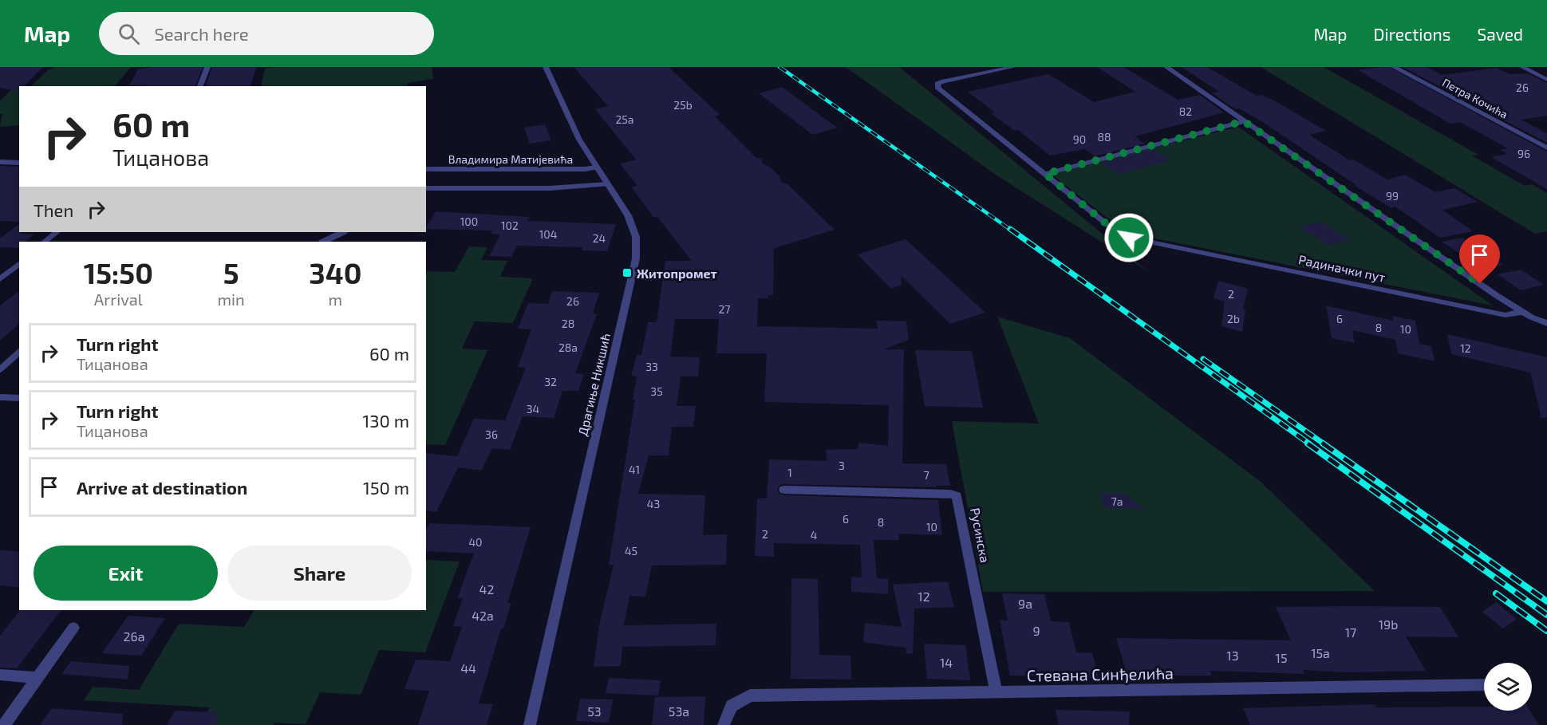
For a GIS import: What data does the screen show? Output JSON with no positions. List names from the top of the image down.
{
  "streets": {
    "street": [
      "Петра Кочића",
      "Владимира Матијевића",
      "Радиначки пут",
      "Драгиње Никшић",
      "Русинска",
      "Стевана Синђелића"
    ]
  },
  "crossings": [
    ["Владимира Матијевића", "Драгиње Никшић"],
    ["Русинска", "Стевана Синђелића"]
  ],
  "places": {
    "transit": ["Житопромет"]
  },
  "house_numbers": [
    "26",
    "25b",
    "82",
    "25a",
    "88",
    "90",
    "96",
    "99",
    "100",
    "102",
    "104",
    "24",
    "2",
    "26",
    "27",
    "2b",
    "6",
    "28",
    "8",
    "10",
    "28a",
    "12",
    "33",
    "32",
    "35",
    "34",
    "36",
    "3",
    "41",
    "1",
    "7",
    "7a",
    "43",
    "6",
    "8",
    "10",
    "2",
    "4",
    "40",
    "45",
    "42",
    "12",
    "9a",
    "42a",
    "19b",
    "9",
    "17",
    "26a",
    "15a",
    "13",
    "15",
    "14",
    "44",
    "53",
    "53a"
  ],
  "page": {
    "header": "Map",
    "search": "Search here",
    "nav": ["Map", "Directions", "Saved"],
    "turn": ["60 m", "Тицанова"],
    "then": "Then",
    "eta": [
      "15:50",
      "Arrival",
      "5",
      "min",
      "340",
      "m"
    ],
    "list": [
      {
        "name": "Turn right",
        "note": "Тицанова",
        "value": "60 m"
      },
      {
        "name": "Turn right",
        "note": "Тицанова",
        "value": "130 m"
      },
      {
        "name": "Arrive at destination",
        "value": "150 m"
      }
    ],
    "buttons": ["Exit", "Share"]
  }
}
